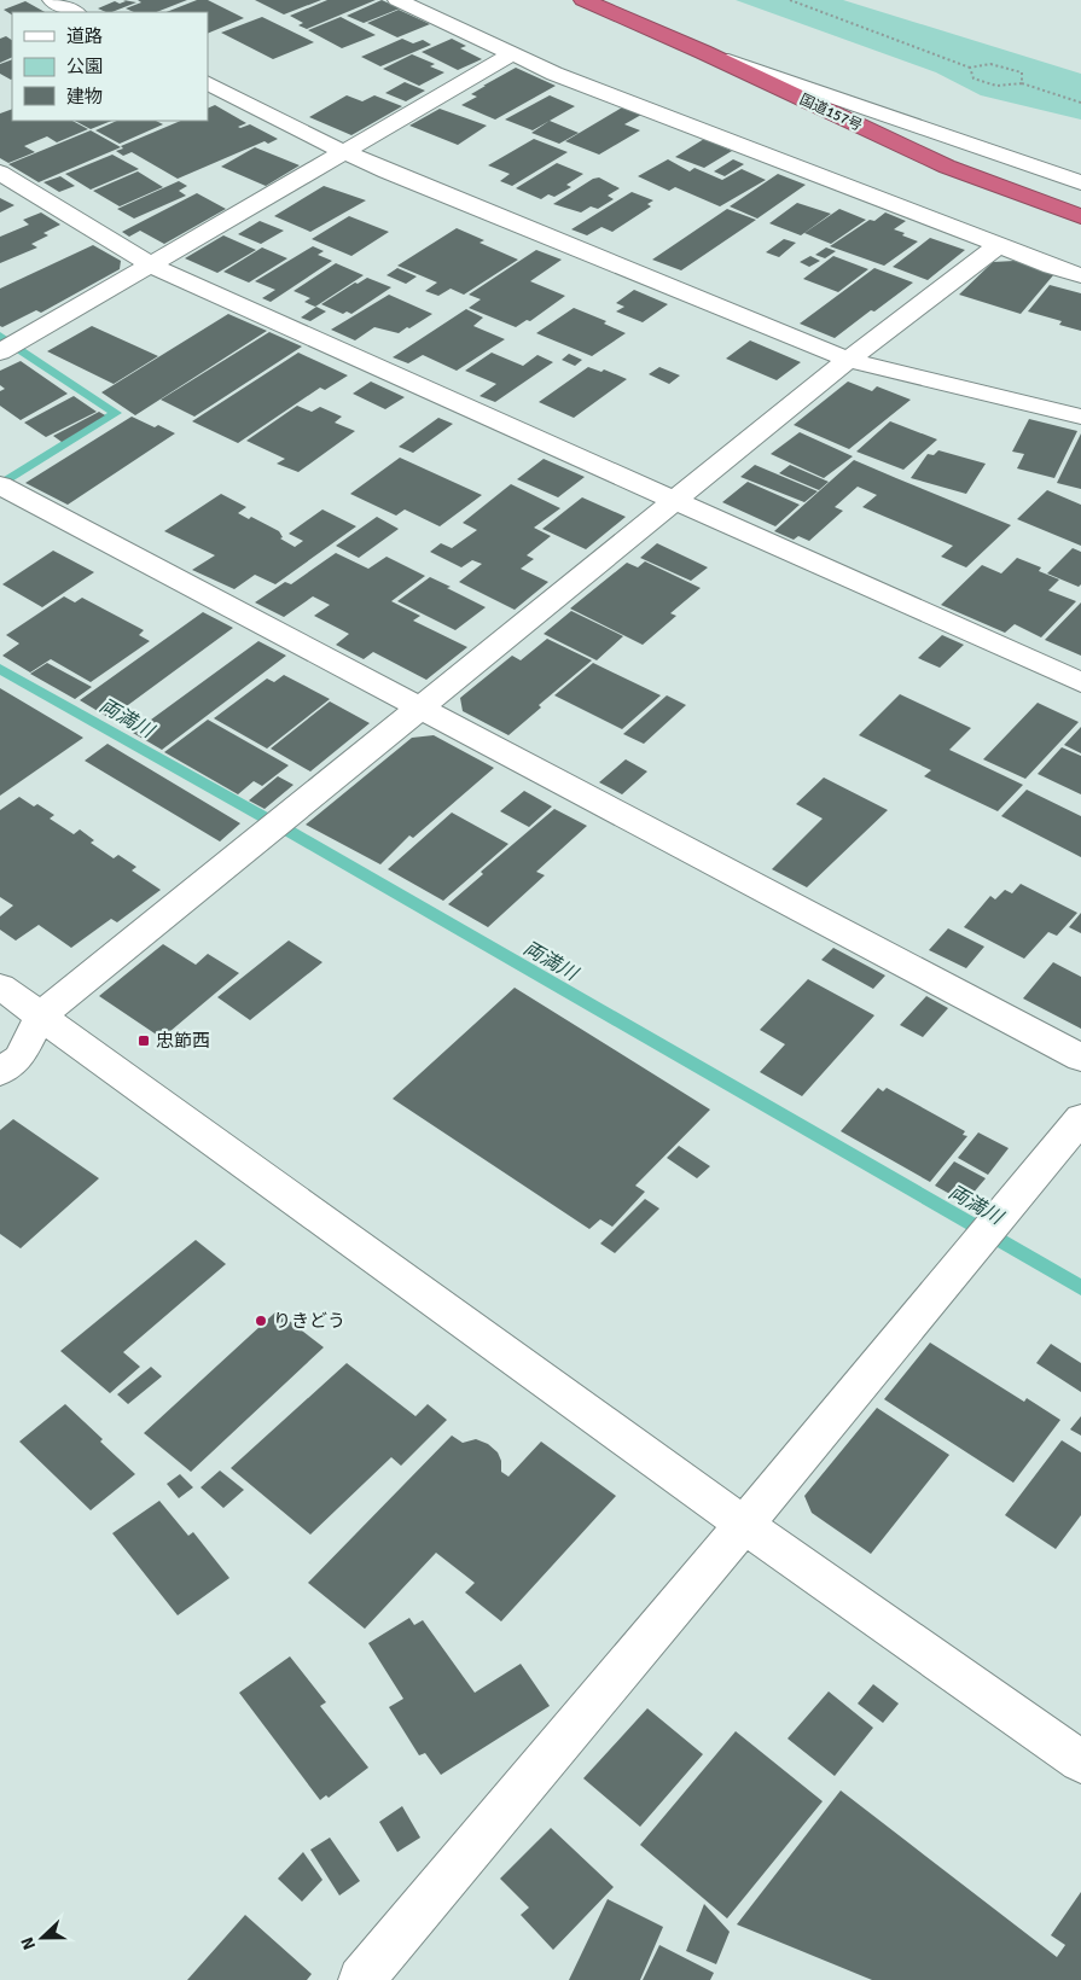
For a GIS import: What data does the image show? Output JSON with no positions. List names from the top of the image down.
{
  "streets": {
    "highway": ["国道157号"]
  },
  "water": ["両満川"],
  "places": {
    "transit": ["忠節西"],
    "other": ["りきどう"]
  },
  "legend": ["道路", "公園", "建物"],
  "north": "left"
}
